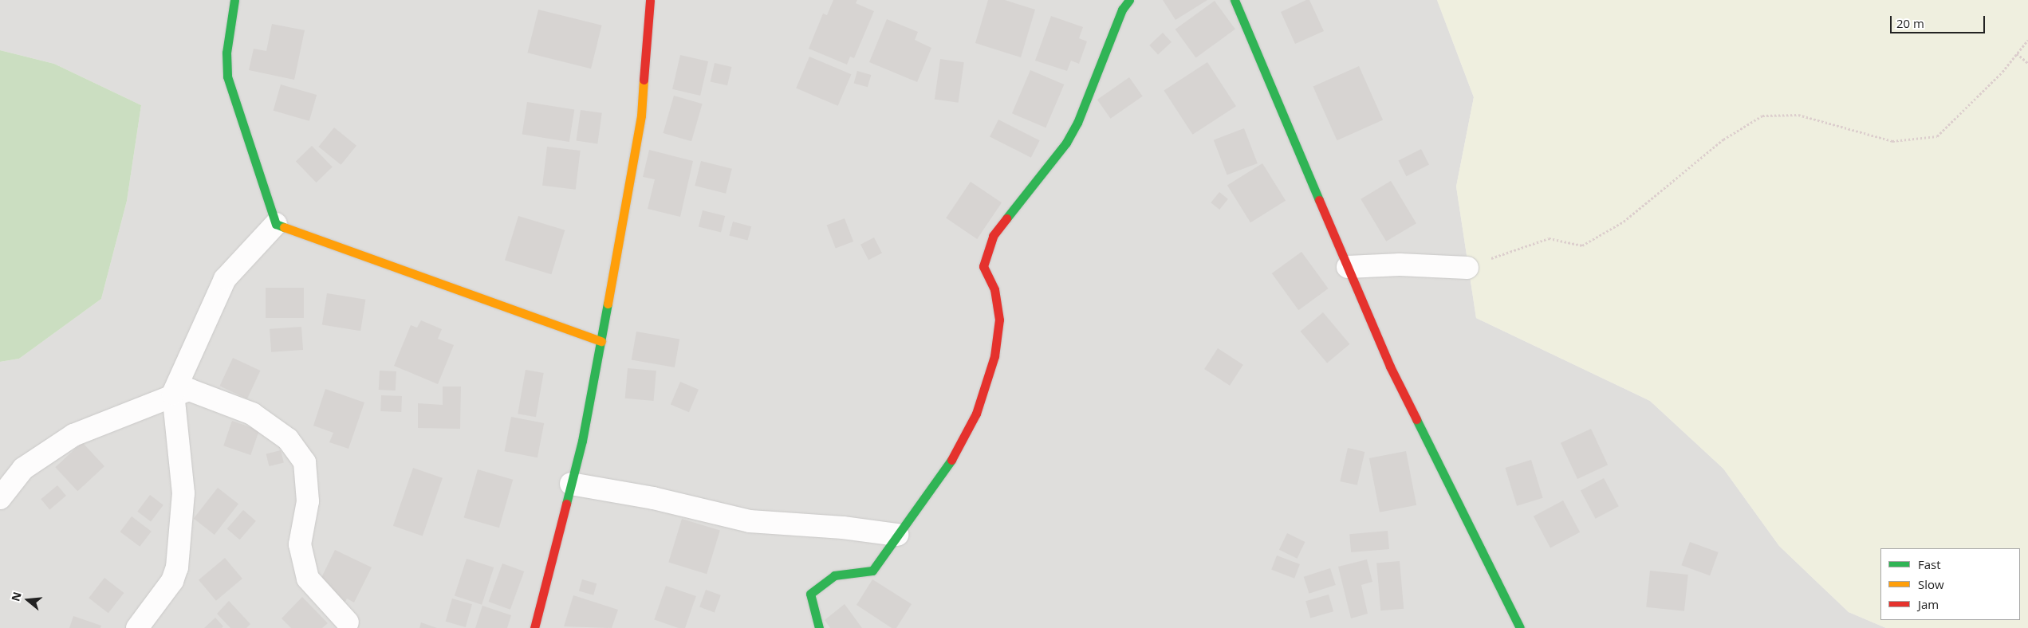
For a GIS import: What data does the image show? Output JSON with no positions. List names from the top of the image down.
{
  "legend": ["Fast", "Slow", "Jam"],
  "scale_bar": "20 m",
  "north": "left"
}
